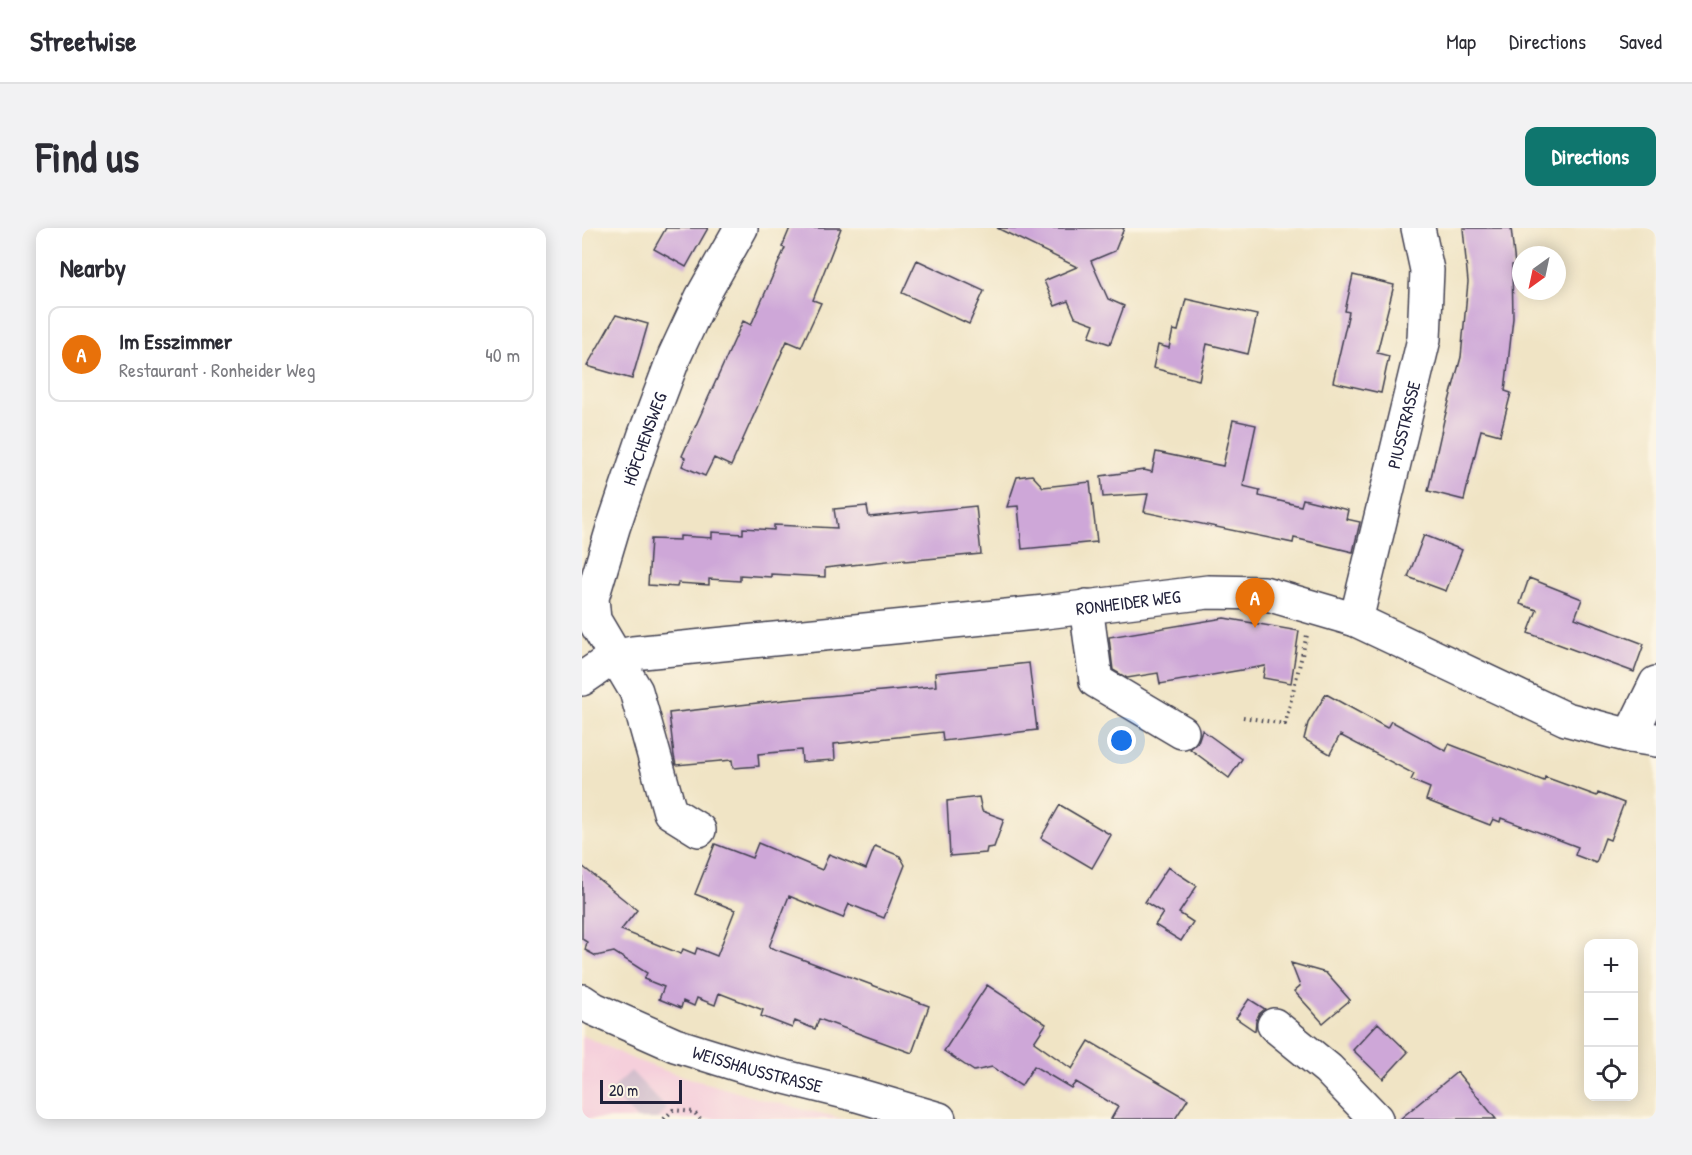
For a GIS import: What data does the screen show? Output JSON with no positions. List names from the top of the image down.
{
  "streets": {
    "street": [
      "PIUSSTRASSE",
      "HÖFCHENSWEG",
      "RONHEIDER WEG",
      "WEISSHAUSSTRASSE"
    ]
  },
  "crossings": [
    ["PIUSSTRASSE", "RONHEIDER WEG"],
    ["HÖFCHENSWEG", "RONHEIDER WEG"]
  ],
  "scale_bar": "20 m",
  "north": "bottom left",
  "page": {
    "header": "Streetwise",
    "nav": ["Map", "Directions", "Saved"],
    "buttons": "Directions",
    "title": "Find us",
    "heading": "Nearby",
    "list": [
      {
        "mark": "A",
        "name": "Im Esszimmer",
        "note": "Restaurant · Ronheider Weg",
        "value": "40 m"
      }
    ],
    "pins": "A",
    "map_buttons": ["+", "−"],
    "scale": "20 m"
  }
}
